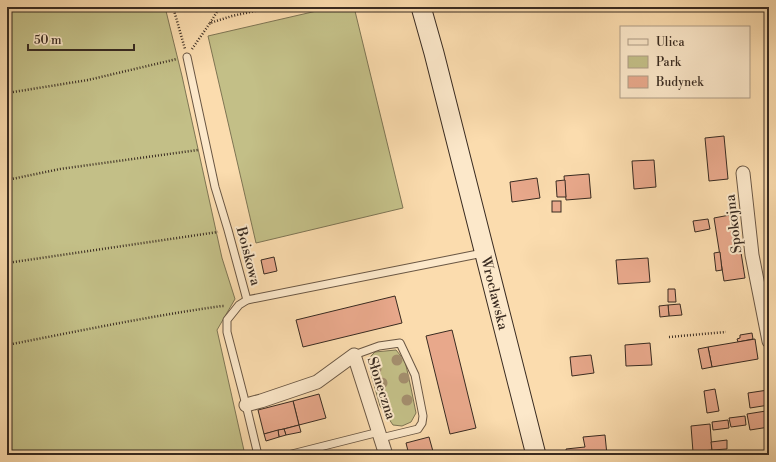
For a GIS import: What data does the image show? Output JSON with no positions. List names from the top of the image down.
{
  "streets": {
    "main road": ["Wrocławska"],
    "street": ["Spokojna", "Słoneczna"],
    "lane": ["Boiskowa"]
  },
  "crossings": [
    ["Boiskowa", "Słoneczna"]
  ],
  "legend": ["Ulica", "Park", "Budynek"],
  "scale_bar": "50 m"
}
